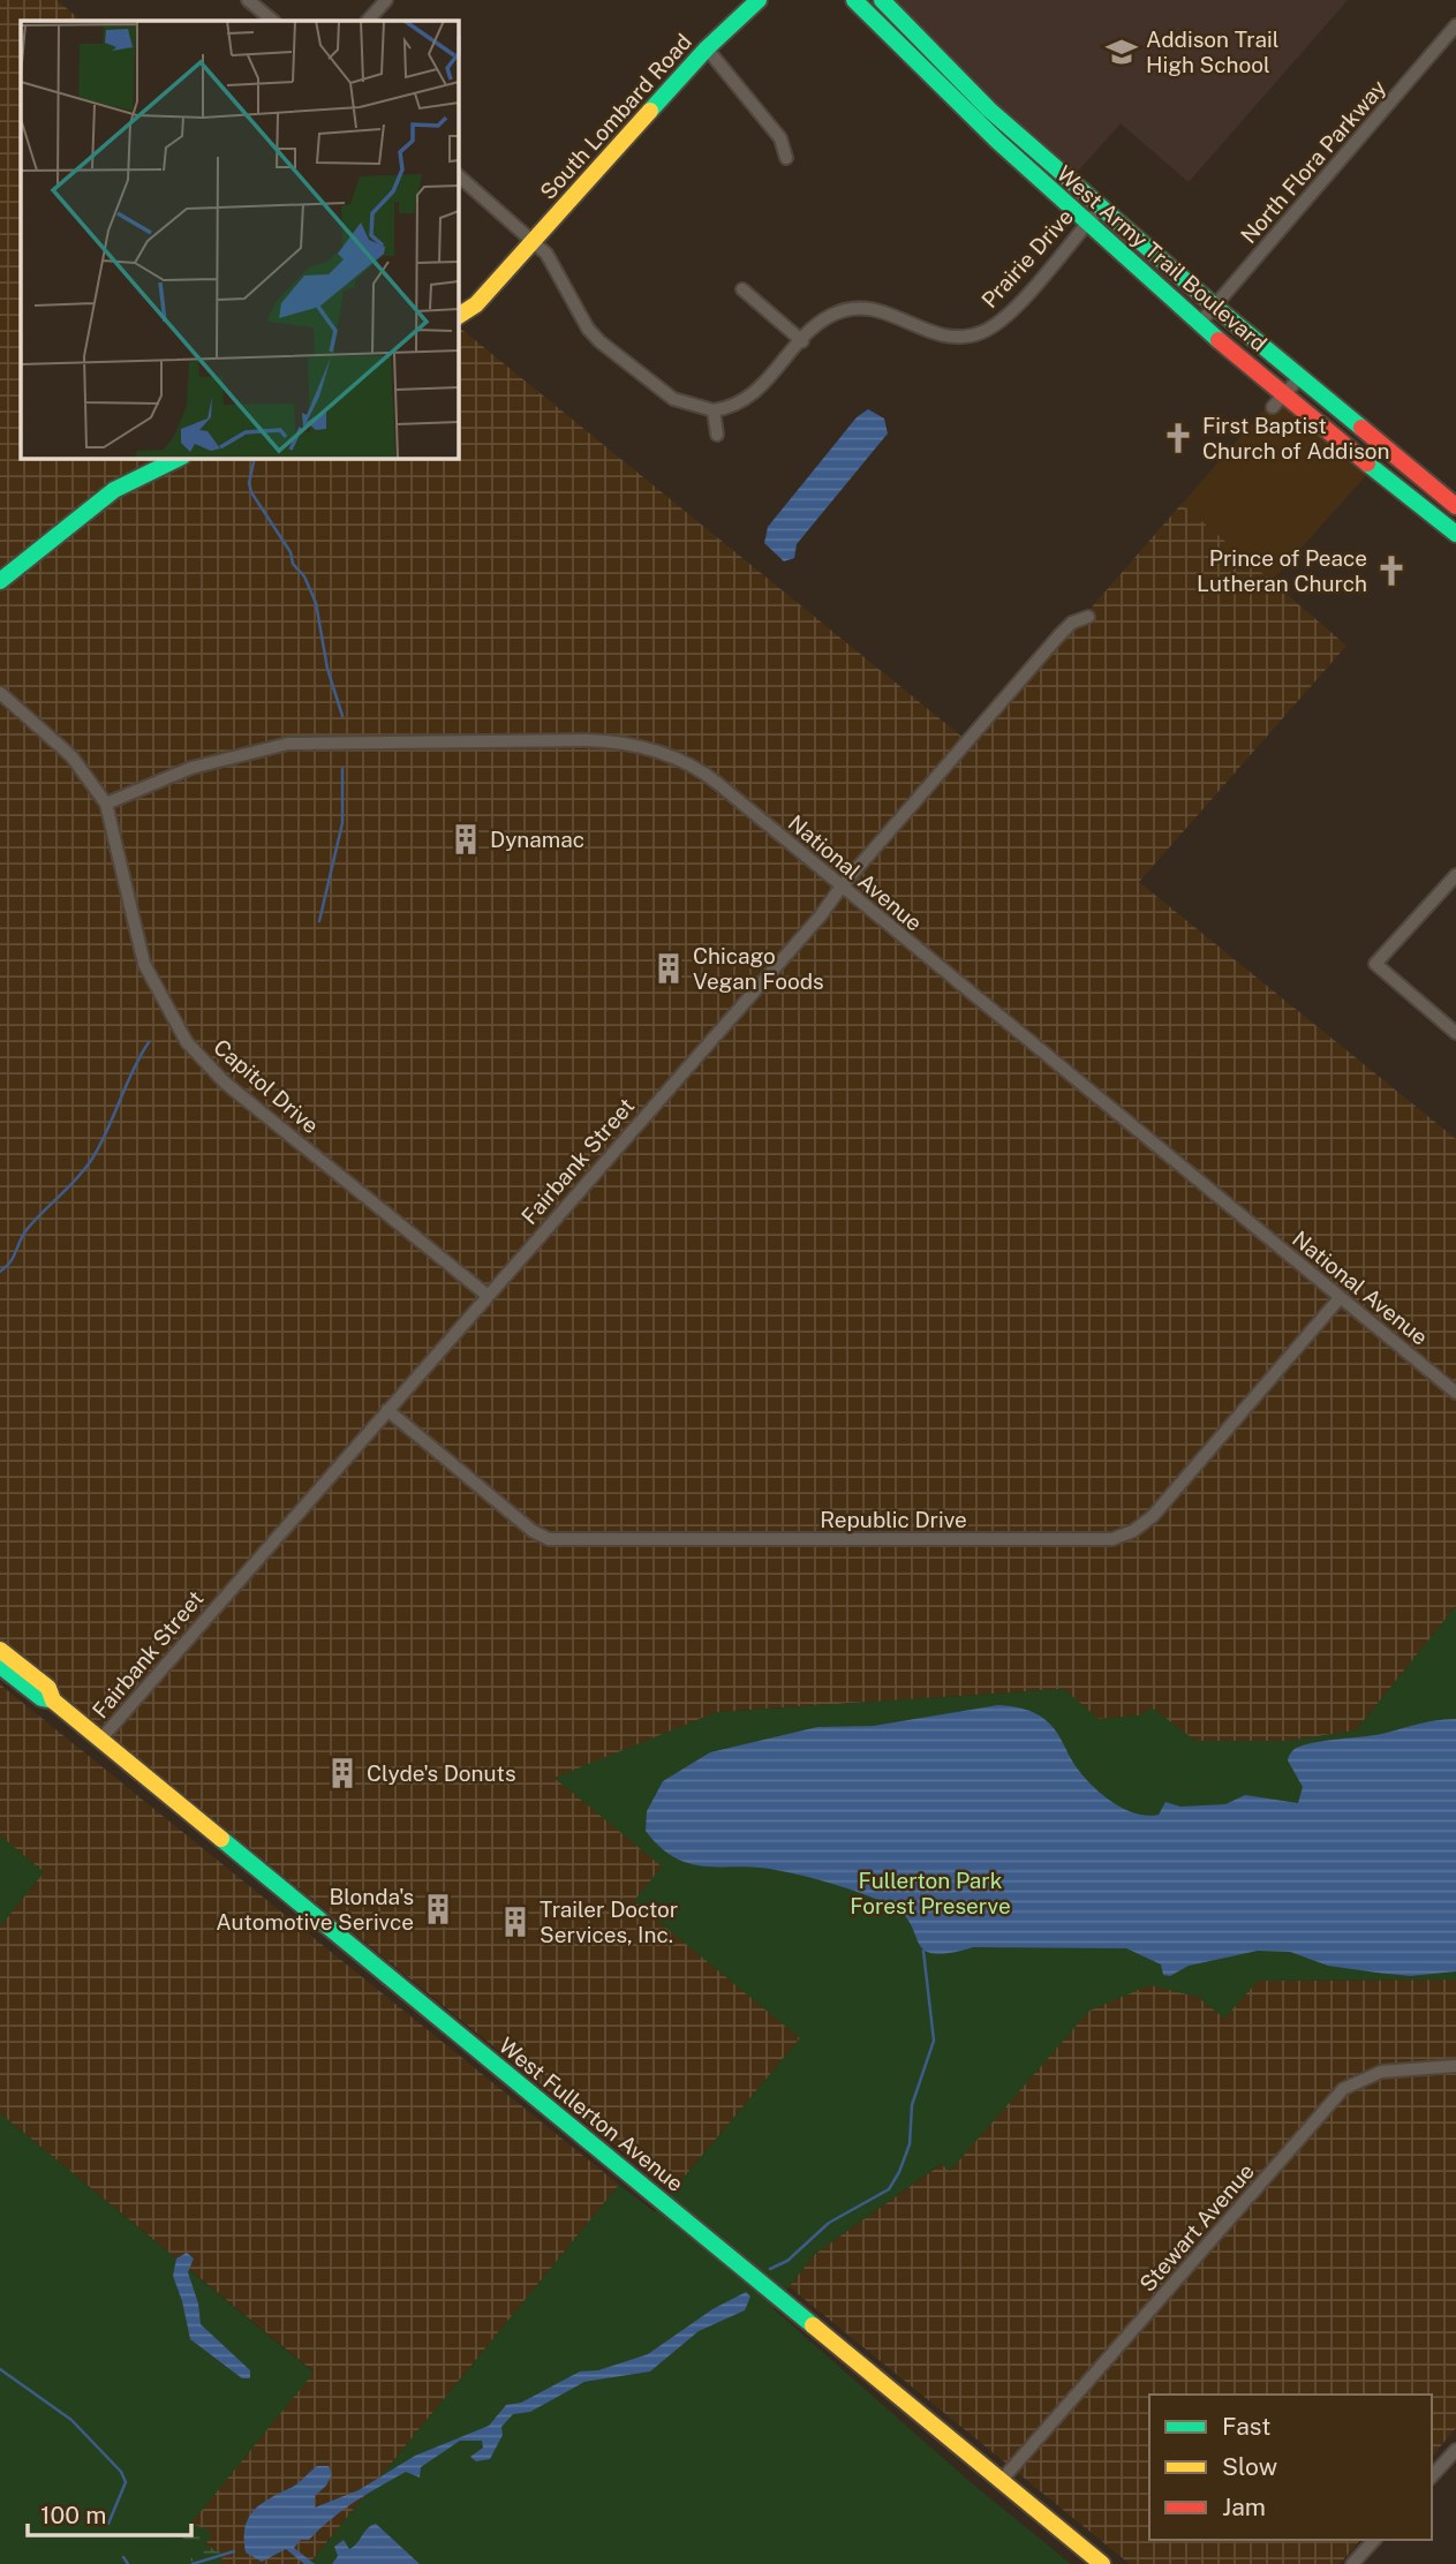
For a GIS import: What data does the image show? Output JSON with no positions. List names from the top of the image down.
{
  "streets": {
    "street": [
      "South Lombard Road",
      "North Flora Parkway",
      "Prairie Drive",
      "West Army Trail Boulevard",
      "National Avenue",
      "Capitol Drive",
      "Fairbank Street",
      "Republic Drive",
      "West Fullerton Avenue",
      "Stewart Avenue"
    ]
  },
  "crossings": [
    ["North Flora Parkway", "West Army Trail Boulevard"],
    ["Prairie Drive", "West Army Trail Boulevard"],
    ["National Avenue", "Capitol Drive"],
    ["National Avenue", "Fairbank Street"],
    ["National Avenue", "Republic Drive"],
    ["Capitol Drive", "Fairbank Street"],
    ["Fairbank Street", "Republic Drive"],
    ["Fairbank Street", "West Fullerton Avenue"],
    ["West Fullerton Avenue", "Stewart Avenue"]
  ],
  "parks": ["Fullerton Park Forest Preserve"],
  "places": {
    "school or university": ["Addison Trail High School"],
    "church": ["First Baptist Church of Addison", "Prince of Peace Lutheran Church"],
    "building": [
      "Dynamac",
      "Chicago Vegan Foods",
      "Clyde's Donuts",
      "Blonda's Automotive Serivce",
      "Trailer Doctor Services, Inc."
    ]
  },
  "legend": ["Fast", "Slow", "Jam"],
  "scale_bar": "100 m"
}
